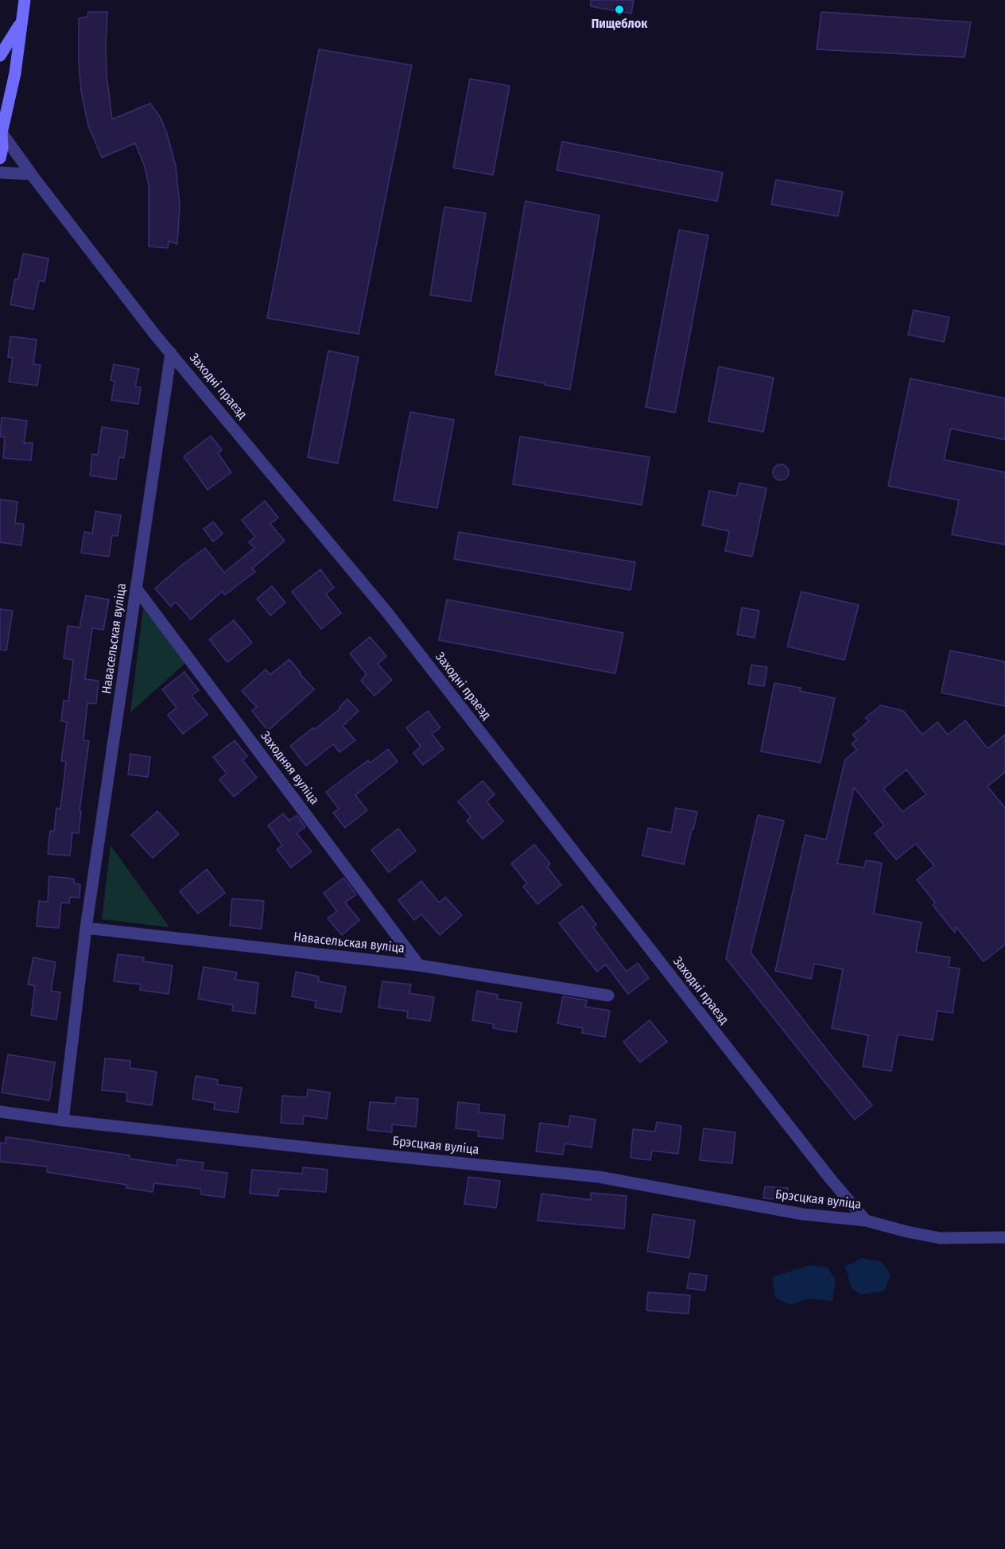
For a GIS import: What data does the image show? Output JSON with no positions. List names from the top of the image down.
{
  "streets": {
    "street": [
      "Заходні праезд",
      "Навасельская вуліца",
      "Заходняя вуліца",
      "Брэсцкая вуліца"
    ]
  },
  "crossings": [
    ["Заходні праезд", "Навасельская вуліца"],
    ["Заходні праезд", "Брэсцкая вуліца"],
    ["Навасельская вуліца", "Заходняя вуліца"],
    ["Навасельская вуліца", "Брэсцкая вуліца"]
  ],
  "places": ["Пищеблок"]
}
